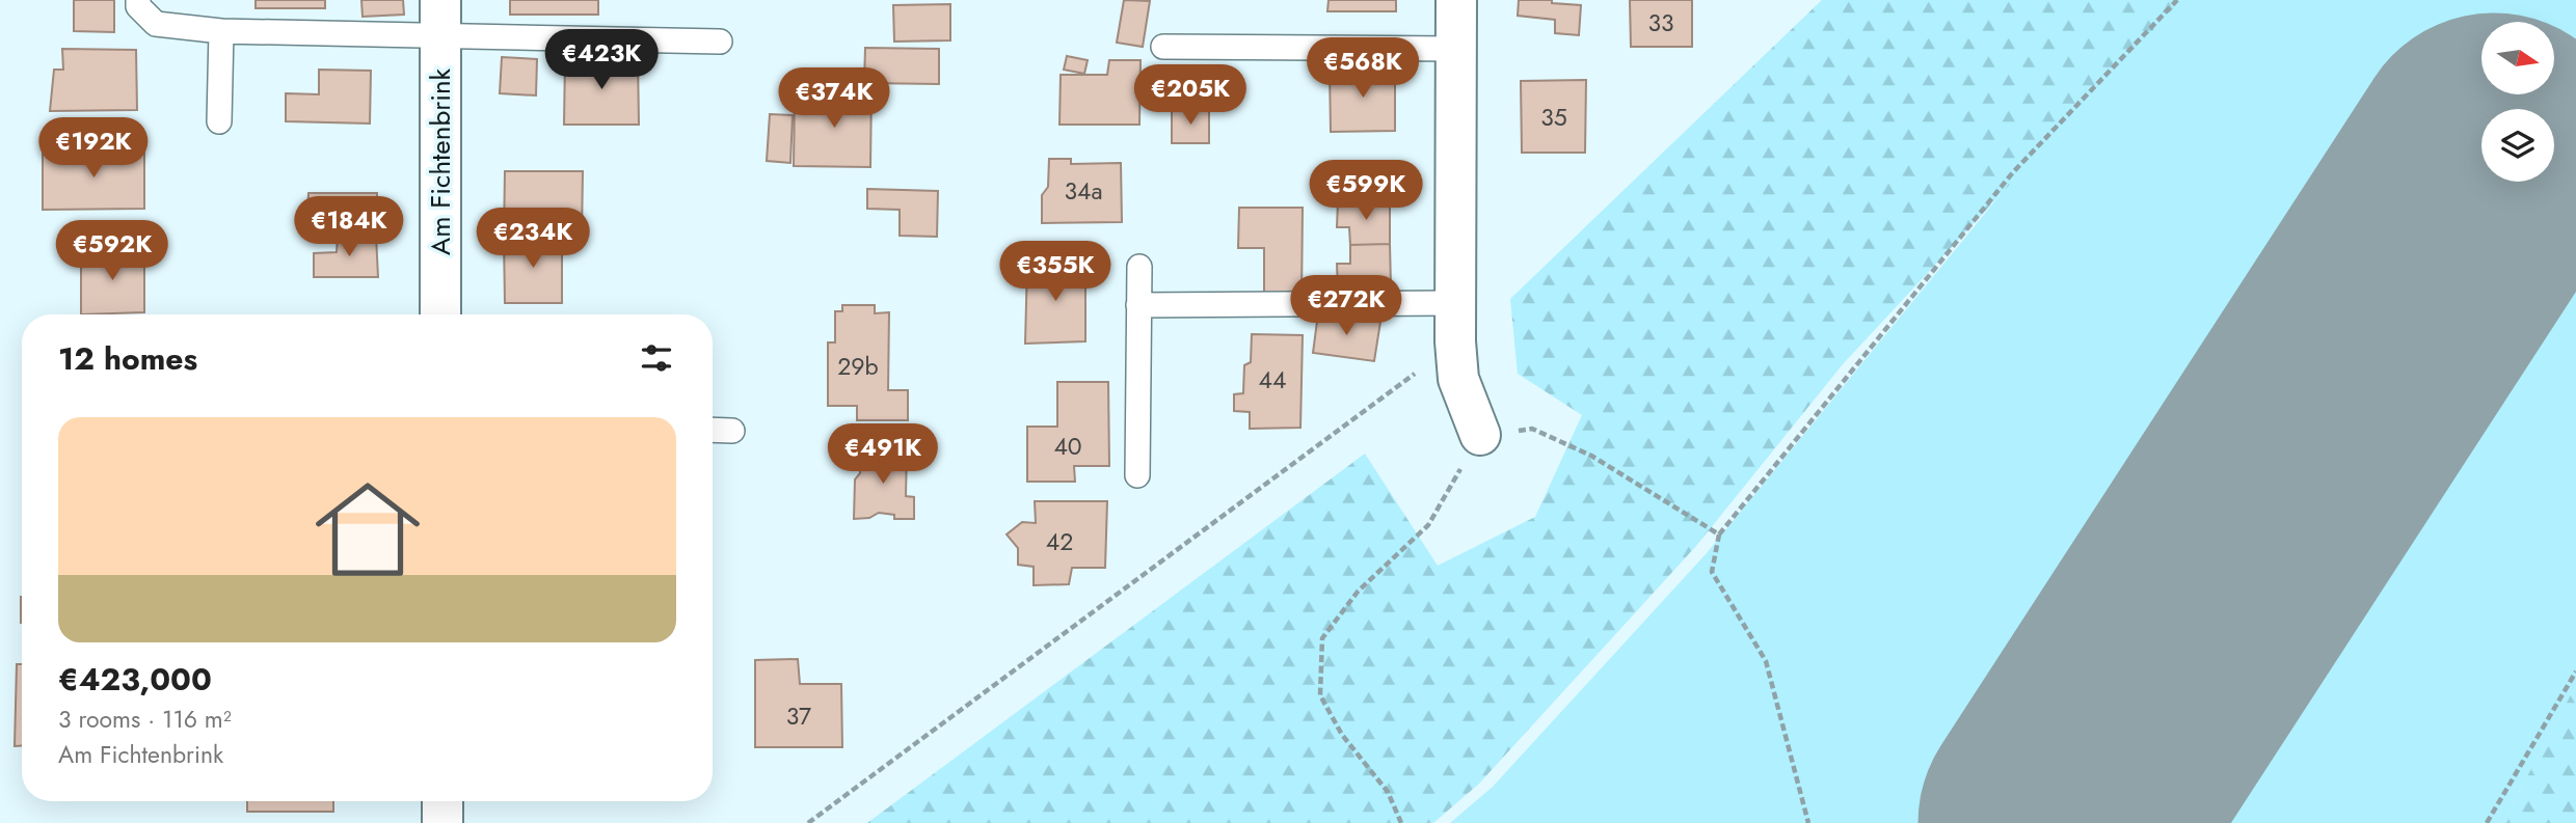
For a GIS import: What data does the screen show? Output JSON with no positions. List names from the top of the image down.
{
  "streets": {
    "street": ["Am Fichtenbrink"]
  },
  "house_numbers": [
    "33",
    "35",
    "34a",
    "29b",
    "44",
    "40",
    "42",
    "37"
  ],
  "north": "right",
  "page": {
    "price": [
      "€423K",
      "€568K",
      "€205K",
      "€374K",
      "€192K",
      "€599K",
      "€184K",
      "€234K",
      "€592K",
      "€355K",
      "€272K",
      "€491K"
    ],
    "heading": "12 homes",
    "list": [
      {
        "name": "€423,000",
        "note": "3 rooms · 116 m² · Am Fichtenbrink"
      }
    ]
  }
}
